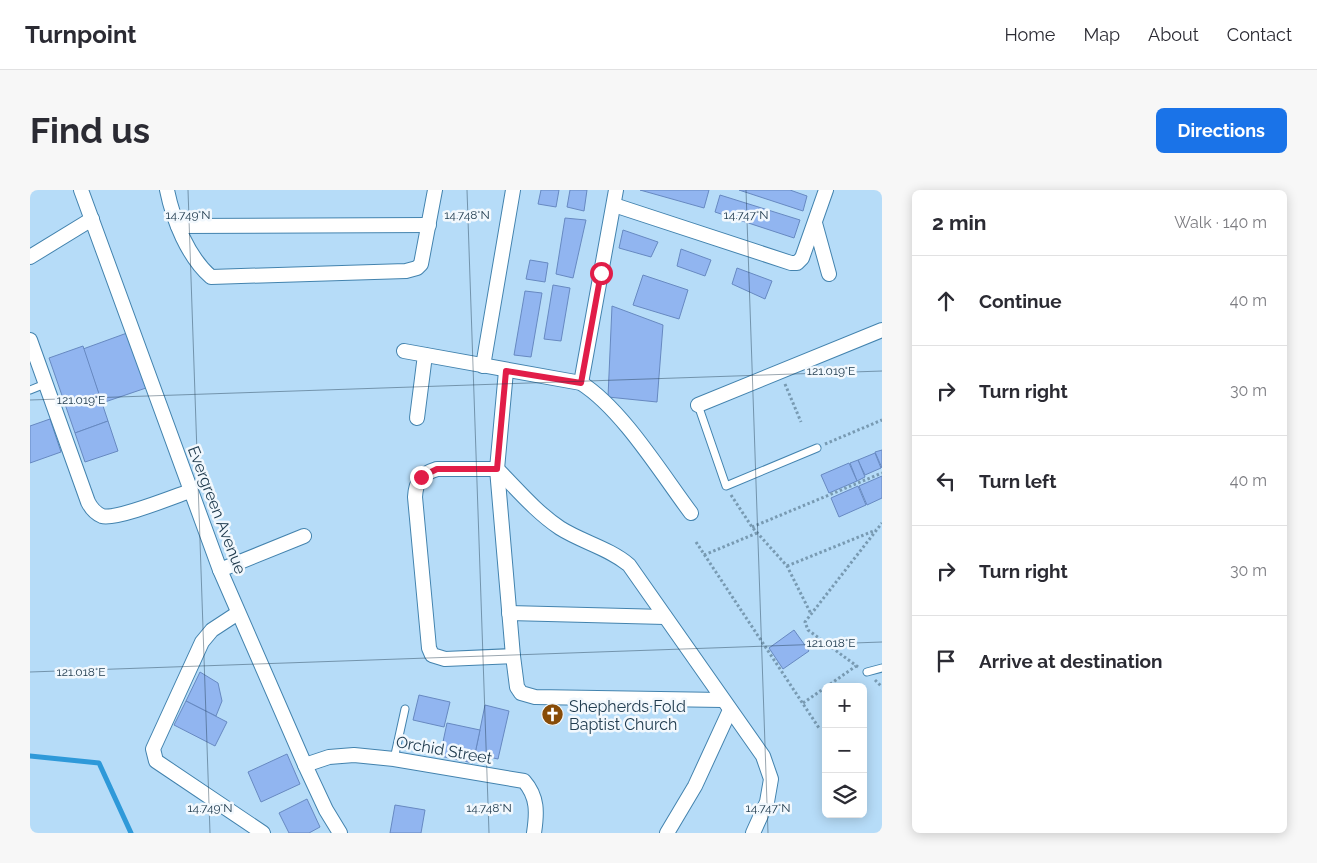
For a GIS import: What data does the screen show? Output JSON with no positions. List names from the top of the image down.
{
  "streets": {
    "street": ["Evergreen Avenue", "Orchid Street"]
  },
  "crossings": [
    ["Evergreen Avenue", "Orchid Street"]
  ],
  "places": {
    "church": ["Shepherds Fold Baptist Church"]
  },
  "page": {
    "header": "Turnpoint",
    "nav": [
      "Home",
      "Map",
      "About",
      "Contact"
    ],
    "buttons": "Directions",
    "title": "Find us",
    "heading": ["2 min", "Walk · 140 m"],
    "list": [
      ["Continue", "40 m"],
      ["Turn right", "30 m"],
      ["Turn left", "40 m"],
      ["Turn right", "30 m"],
      "Arrive at destination"
    ],
    "map_buttons": ["+", "−"]
  },
  "coordinates": [
    "14.749°N",
    "14.748°N",
    "14.747°N",
    "121.019°E",
    "121.018°E"
  ]
}
